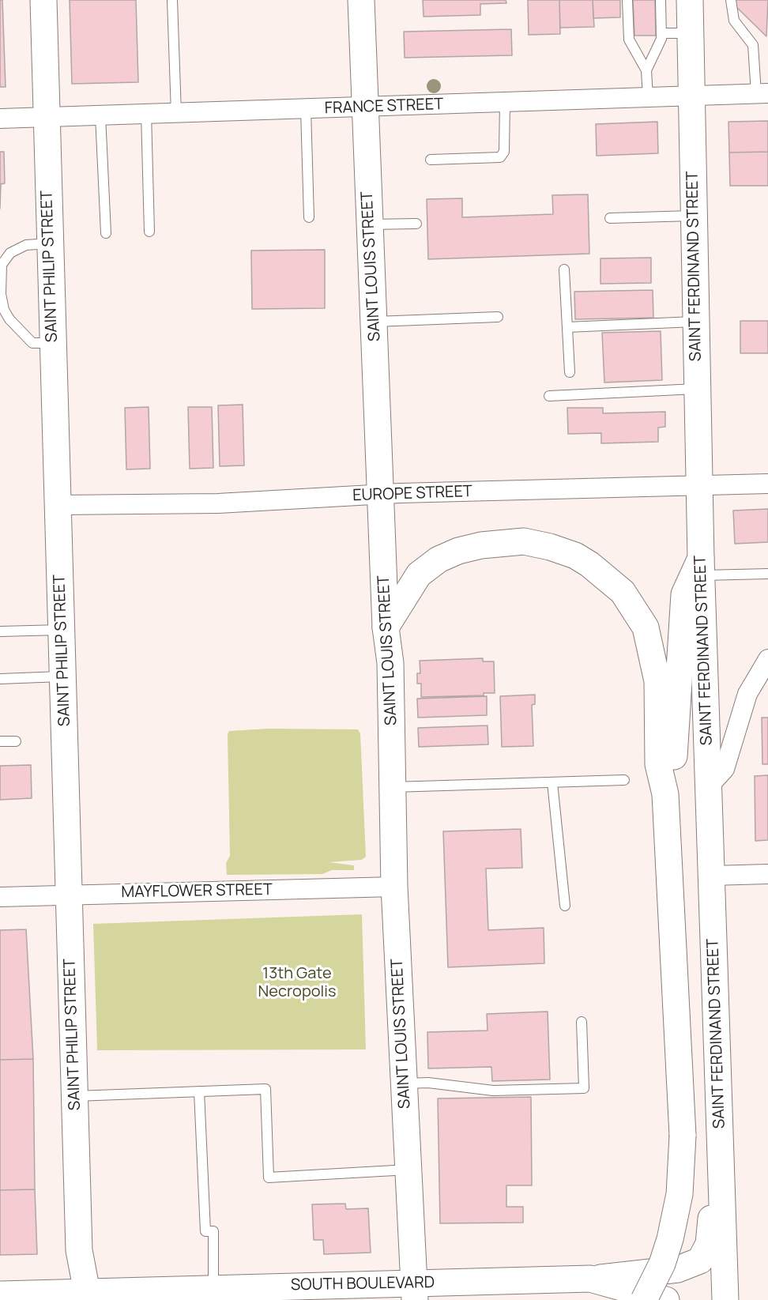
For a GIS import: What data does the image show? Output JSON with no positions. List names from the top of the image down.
{
  "streets": {
    "main road": [
      "SAINT PHILIP STREET",
      "SAINT LOUIS STREET",
      "SAINT FERDINAND STREET",
      "SOUTH BOULEVARD"
    ],
    "street": ["FRANCE STREET", "EUROPE STREET", "MAYFLOWER STREET"]
  },
  "crossings": [
    ["FRANCE STREET", "SAINT PHILIP STREET"],
    ["FRANCE STREET", "SAINT LOUIS STREET"],
    ["FRANCE STREET", "SAINT FERDINAND STREET"],
    ["SAINT PHILIP STREET", "EUROPE STREET"],
    ["SAINT PHILIP STREET", "MAYFLOWER STREET"],
    ["SAINT PHILIP STREET", "SOUTH BOULEVARD"],
    ["SAINT LOUIS STREET", "EUROPE STREET"],
    ["SAINT LOUIS STREET", "MAYFLOWER STREET"],
    ["SAINT LOUIS STREET", "SOUTH BOULEVARD"],
    ["SAINT FERDINAND STREET", "EUROPE STREET"]
  ],
  "parks": ["13th Gate Necropolis"]
}
